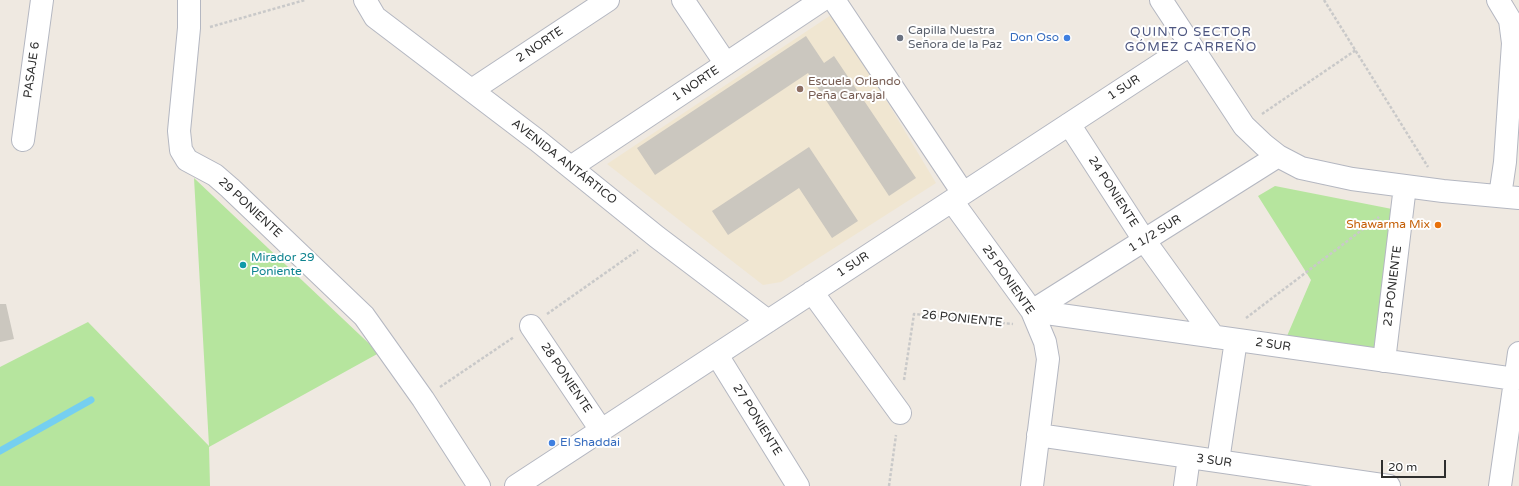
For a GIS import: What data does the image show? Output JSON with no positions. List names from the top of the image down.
{
  "streets": {
    "street": [
      "2 NORTE",
      "PASAJE 6",
      "1 NORTE",
      "1 SUR",
      "AVENIDA ANTÁRTICO",
      "24 PONIENTE",
      "29 PONIENTE",
      "1 1/2 SUR",
      "25 PONIENTE",
      "23 PONIENTE",
      "2 SUR",
      "28 PONIENTE",
      "27 PONIENTE",
      "3 SUR"
    ],
    "path": ["26 PONIENTE"]
  },
  "crossings": [
    ["2 NORTE", "AVENIDA ANTÁRTICO"],
    ["1 NORTE", "AVENIDA ANTÁRTICO"],
    ["1 SUR", "AVENIDA ANTÁRTICO"],
    ["1 SUR", "24 PONIENTE"],
    ["1 SUR", "25 PONIENTE"],
    ["1 SUR", "28 PONIENTE"],
    ["1 SUR", "27 PONIENTE"],
    ["24 PONIENTE", "1 1/2 SUR"],
    ["24 PONIENTE", "2 SUR"],
    ["1 1/2 SUR", "25 PONIENTE"],
    ["1 1/2 SUR", "26 PONIENTE"],
    ["1 1/2 SUR", "2 SUR"],
    ["25 PONIENTE", "26 PONIENTE"],
    ["25 PONIENTE", "2 SUR"],
    ["25 PONIENTE", "3 SUR"],
    ["23 PONIENTE", "2 SUR"],
    ["26 PONIENTE", "2 SUR"]
  ],
  "districts": ["QUINTO SECTOR GÓMEZ CARREÑO"],
  "places": [
    "Capilla Nuestra Señora de la Paz",
    "Don Oso",
    "Escuela Orlando Peña Carvajal",
    "Shawarma Mix",
    "Mirador 29 Poniente",
    "El Shaddai"
  ],
  "scale_bar": "20 m"
}
